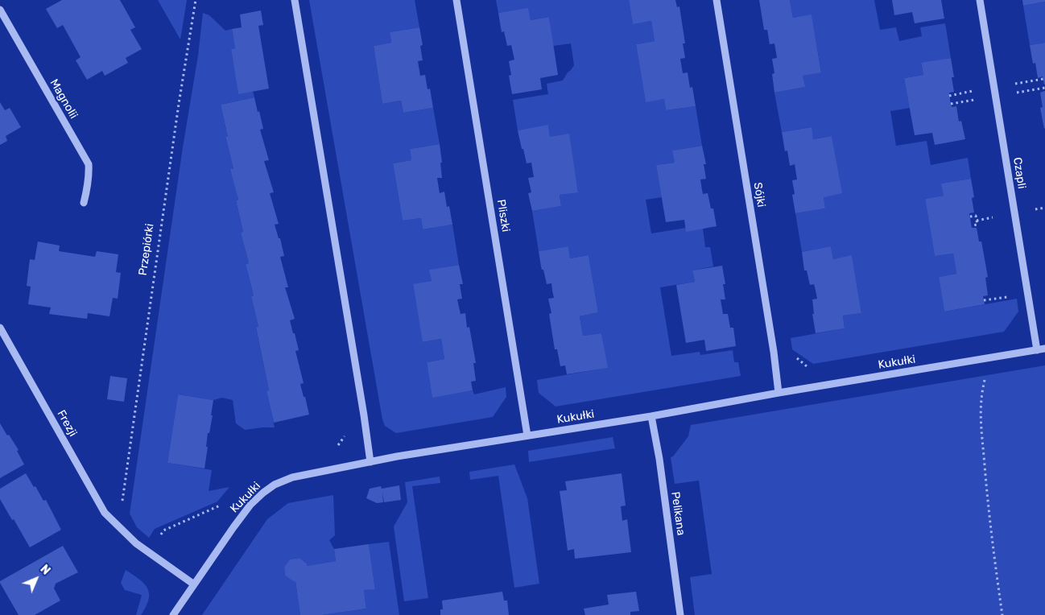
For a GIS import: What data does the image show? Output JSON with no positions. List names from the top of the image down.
{
  "streets": {
    "street": [
      "Magnolii",
      "Czapli",
      "Sójki",
      "Pliszki",
      "Kukułki",
      "Frezji",
      "Pelikana"
    ],
    "path": ["Przepiórki"]
  },
  "crossings": [
    ["Czapli", "Kukułki"],
    ["Sójki", "Kukułki"],
    ["Pliszki", "Kukułki"],
    ["Kukułki", "Frezji"],
    ["Kukułki", "Pelikana"]
  ],
  "north": "top right"
}
